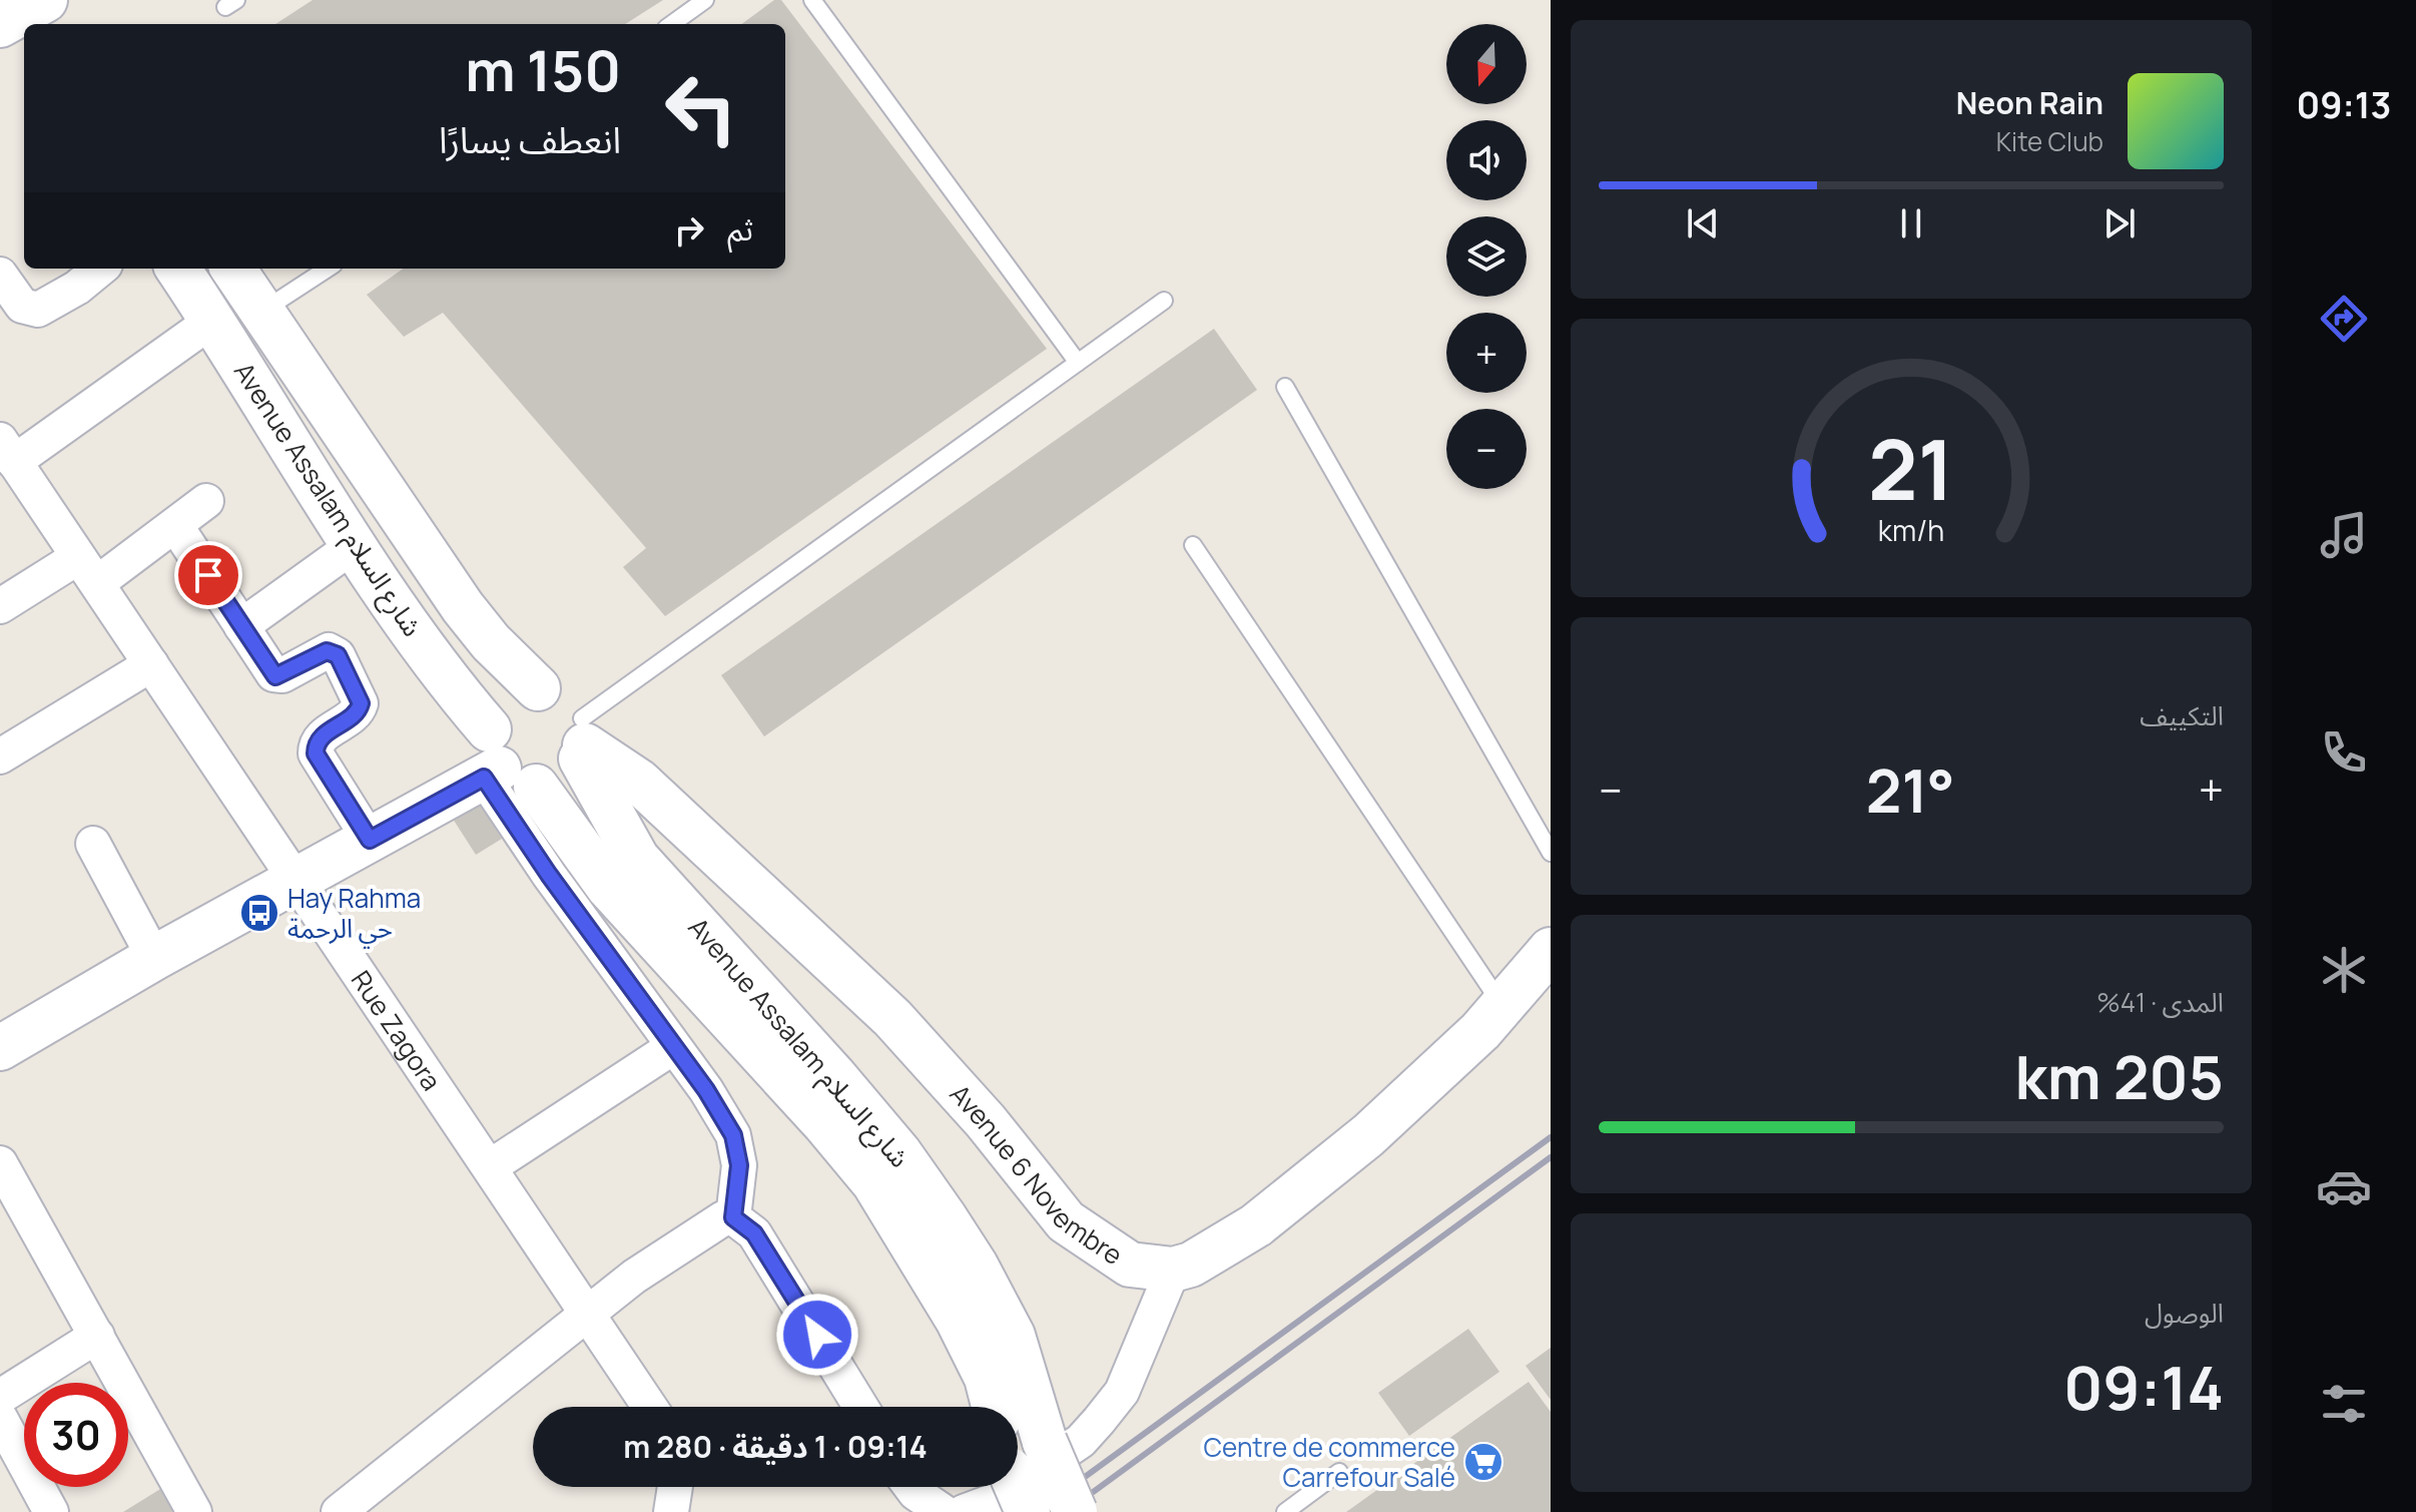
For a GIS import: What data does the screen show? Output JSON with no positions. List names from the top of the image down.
{
  "streets": {
    "street": ["Avenue Assalam شارع السلام", "Rue Zagora", "Avenue 6 Novembre"]
  },
  "crossings": [
    ["Avenue Assalam شارع السلام", "Avenue 6 Novembre"]
  ],
  "places": {
    "bus stop": ["Hay Rahma حي الرحمة"],
    "supermarket": ["Centre de commerce Carrefour Salé"]
  },
  "north": "bottom",
  "page": {
    "tabs": "09:13",
    "map_buttons": ["+", "−"],
    "turn": ["150 m", "انعطف يسارًا"],
    "song": ["Neon Rain", "Kite Club"],
    "then": "ثم",
    "tile": [
      "التكييف",
      ["المدى · 41%", "205 km"],
      ["الوصول", "09:14"]
    ],
    "heat": ["−", "21°", "+"],
    "limit": "30",
    "trip": "09:14 · 1 دقيقة · 280 m",
    "gauge": ["21", "km/h"]
  }
}
